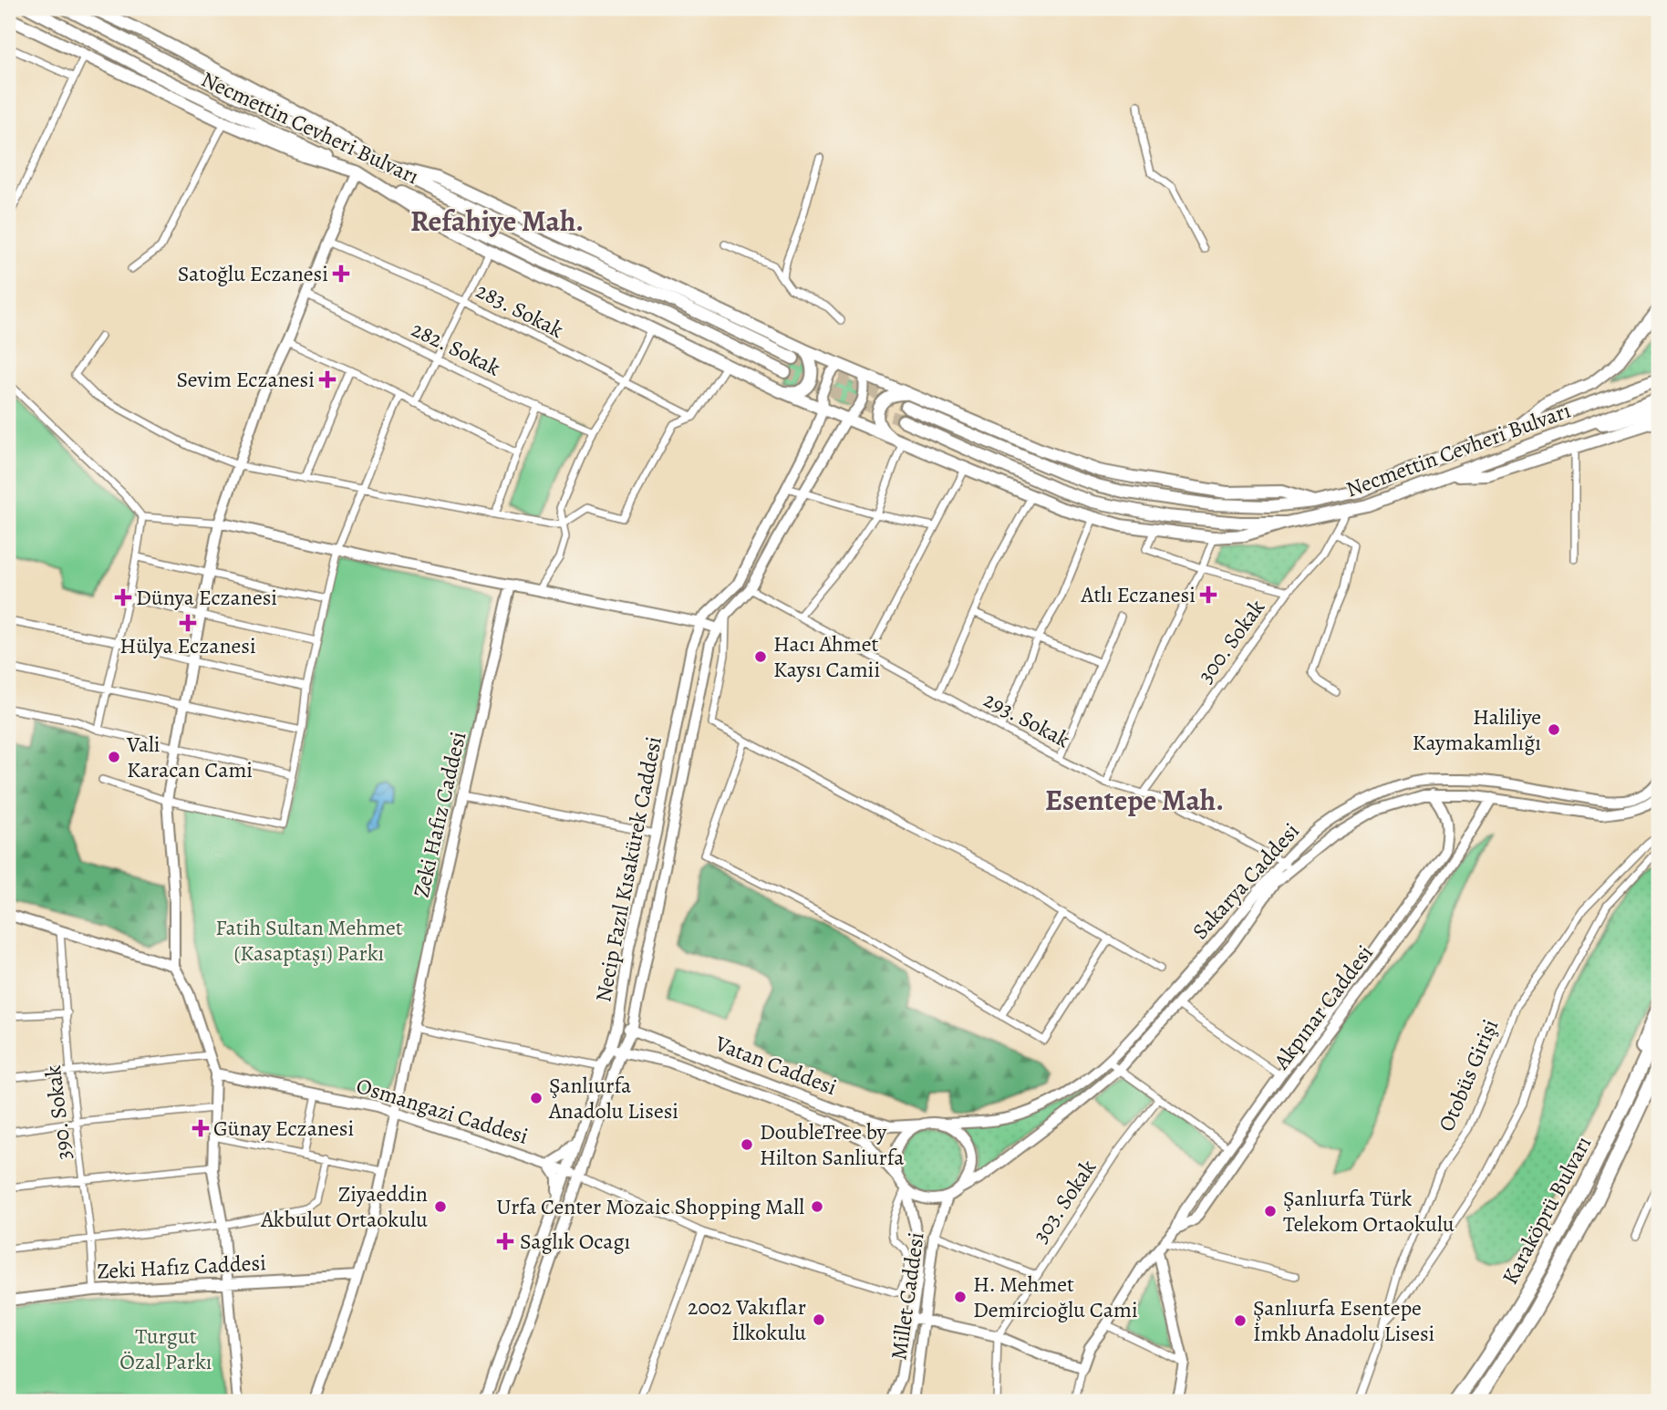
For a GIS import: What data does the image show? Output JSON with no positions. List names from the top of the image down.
{
  "streets": {
    "highway": ["Karaköprü Bulvarı"],
    "main road": [
      "Necmettin Cevheri Bulvarı",
      "Zeki Hafız Caddesi",
      "Necip Fazıl Kısakürek Caddesi",
      "Sakarya Caddesi",
      "Akpınar Caddesi",
      "Vatan Caddesi",
      "Osmangazi Caddesi",
      "Millet Caddesi"
    ],
    "street": [
      "283. Sokak",
      "282. Sokak",
      "300. Sokak",
      "293. Sokak",
      "Otobüs Girişi",
      "390. Sokak",
      "303. Sokak"
    ]
  },
  "crossings": [
    ["Necmettin Cevheri Bulvarı", "300. Sokak"],
    ["300. Sokak", "293. Sokak"],
    ["293. Sokak", "Necip Fazıl Kısakürek Caddesi"],
    ["293. Sokak", "Sakarya Caddesi"],
    ["Zeki Hafız Caddesi", "Osmangazi Caddesi"],
    ["Zeki Hafız Caddesi", "390. Sokak"],
    ["Necip Fazıl Kısakürek Caddesi", "Vatan Caddesi"],
    ["Necip Fazıl Kısakürek Caddesi", "Osmangazi Caddesi"],
    ["Sakarya Caddesi", "Akpınar Caddesi"],
    ["Sakarya Caddesi", "Vatan Caddesi"],
    ["Sakarya Caddesi", "Millet Caddesi"],
    ["Vatan Caddesi", "Millet Caddesi"]
  ],
  "districts": ["Refahiye Mah.", "Esentepe Mah."],
  "parks": ["Fatih Sultan Mehmet (Kasaptaşı) Parkı", "Turgut Özal Parkı"],
  "places": {
    "health": [
      "Satoğlu Eczanesi",
      "Sevim Eczanesi",
      "Atlı Eczanesi",
      "Dünya Eczanesi",
      "Hülya Eczanesi",
      "Günay Eczanesi",
      "Saglık Ocagı"
    ],
    "other": [
      "Hacı Ahmet Kaysı Camii",
      "Haliliye Kaymakamlığı",
      "Vali Karacan Cami",
      "Şanlıurfa Anadolu Lisesi",
      "DoubleTree by Hilton Sanliurfa",
      "Ziyaeddin Akbulut Ortaokulu",
      "Urfa Center Mozaic Shopping Mall",
      "Şanlıurfa Türk Telekom Ortaokulu",
      "H. Mehmet Demircioğlu Cami",
      "2002 Vakıflar İlkokulu",
      "Şanlıurfa Esentepe İmkb Anadolu Lisesi"
    ]
  }
}
